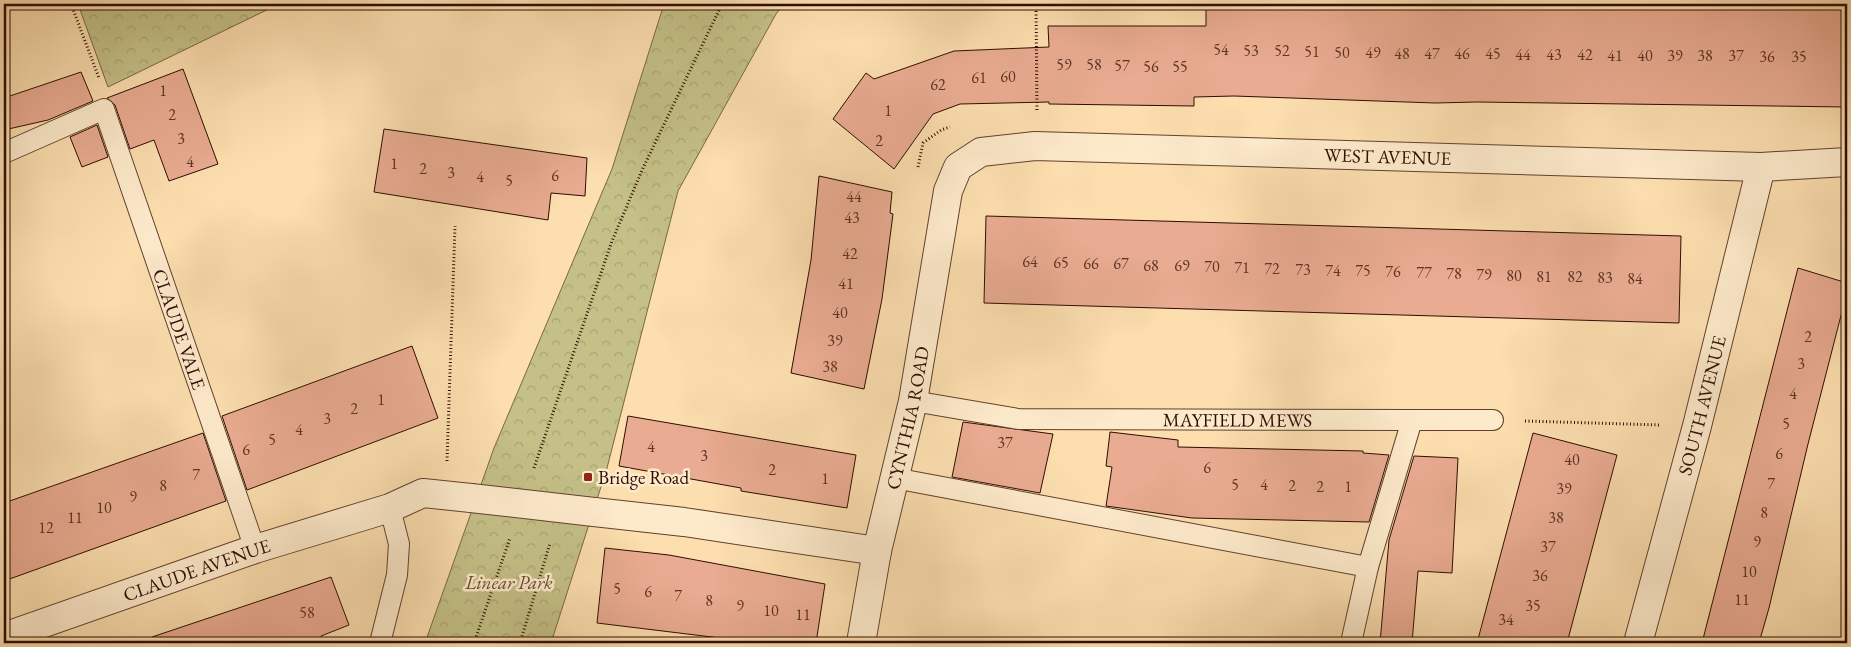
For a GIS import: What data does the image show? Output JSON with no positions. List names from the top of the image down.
{
  "streets": {
    "street": [
      "WEST AVENUE",
      "SOUTH AVENUE",
      "CYNTHIA ROAD",
      "CLAUDE AVENUE"
    ],
    "lane": ["CLAUDE VALE", "MAYFIELD MEWS"]
  },
  "crossings": [
    ["WEST AVENUE", "SOUTH AVENUE"],
    ["WEST AVENUE", "CYNTHIA ROAD"],
    ["CLAUDE VALE", "CLAUDE AVENUE"],
    ["CYNTHIA ROAD", "MAYFIELD MEWS"]
  ],
  "parks": ["Linear Park"],
  "places": {
    "transit": ["Bridge Road"]
  },
  "house_numbers": [
    "54",
    "53",
    "52",
    "51",
    "50",
    "49",
    "48",
    "47",
    "46",
    "45",
    "44",
    "43",
    "42",
    "41",
    "40",
    "39",
    "38",
    "37",
    "36",
    "35",
    "59",
    "58",
    "57",
    "56",
    "55",
    "60",
    "61",
    "62",
    "1",
    "1",
    "2",
    "3",
    "2",
    "4",
    "1",
    "2",
    "3",
    "6",
    "4",
    "5",
    "44",
    "43",
    "42",
    "64",
    "65",
    "66",
    "67",
    "68",
    "69",
    "70",
    "71",
    "72",
    "73",
    "74",
    "75",
    "76",
    "77",
    "78",
    "79",
    "80",
    "81",
    "82",
    "83",
    "84",
    "41",
    "40",
    "2",
    "39",
    "3",
    "38",
    "4",
    "1",
    "2",
    "3",
    "5",
    "4",
    "5",
    "37",
    "4",
    "6",
    "6",
    "3",
    "40",
    "6",
    "2",
    "7",
    "1",
    "7",
    "5",
    "4",
    "8",
    "2",
    "2",
    "1",
    "39",
    "9",
    "10",
    "8",
    "11",
    "38",
    "12",
    "9",
    "37",
    "10",
    "36",
    "5",
    "6",
    "7",
    "11",
    "8",
    "9",
    "35",
    "10",
    "58",
    "11",
    "34"
  ]
}
